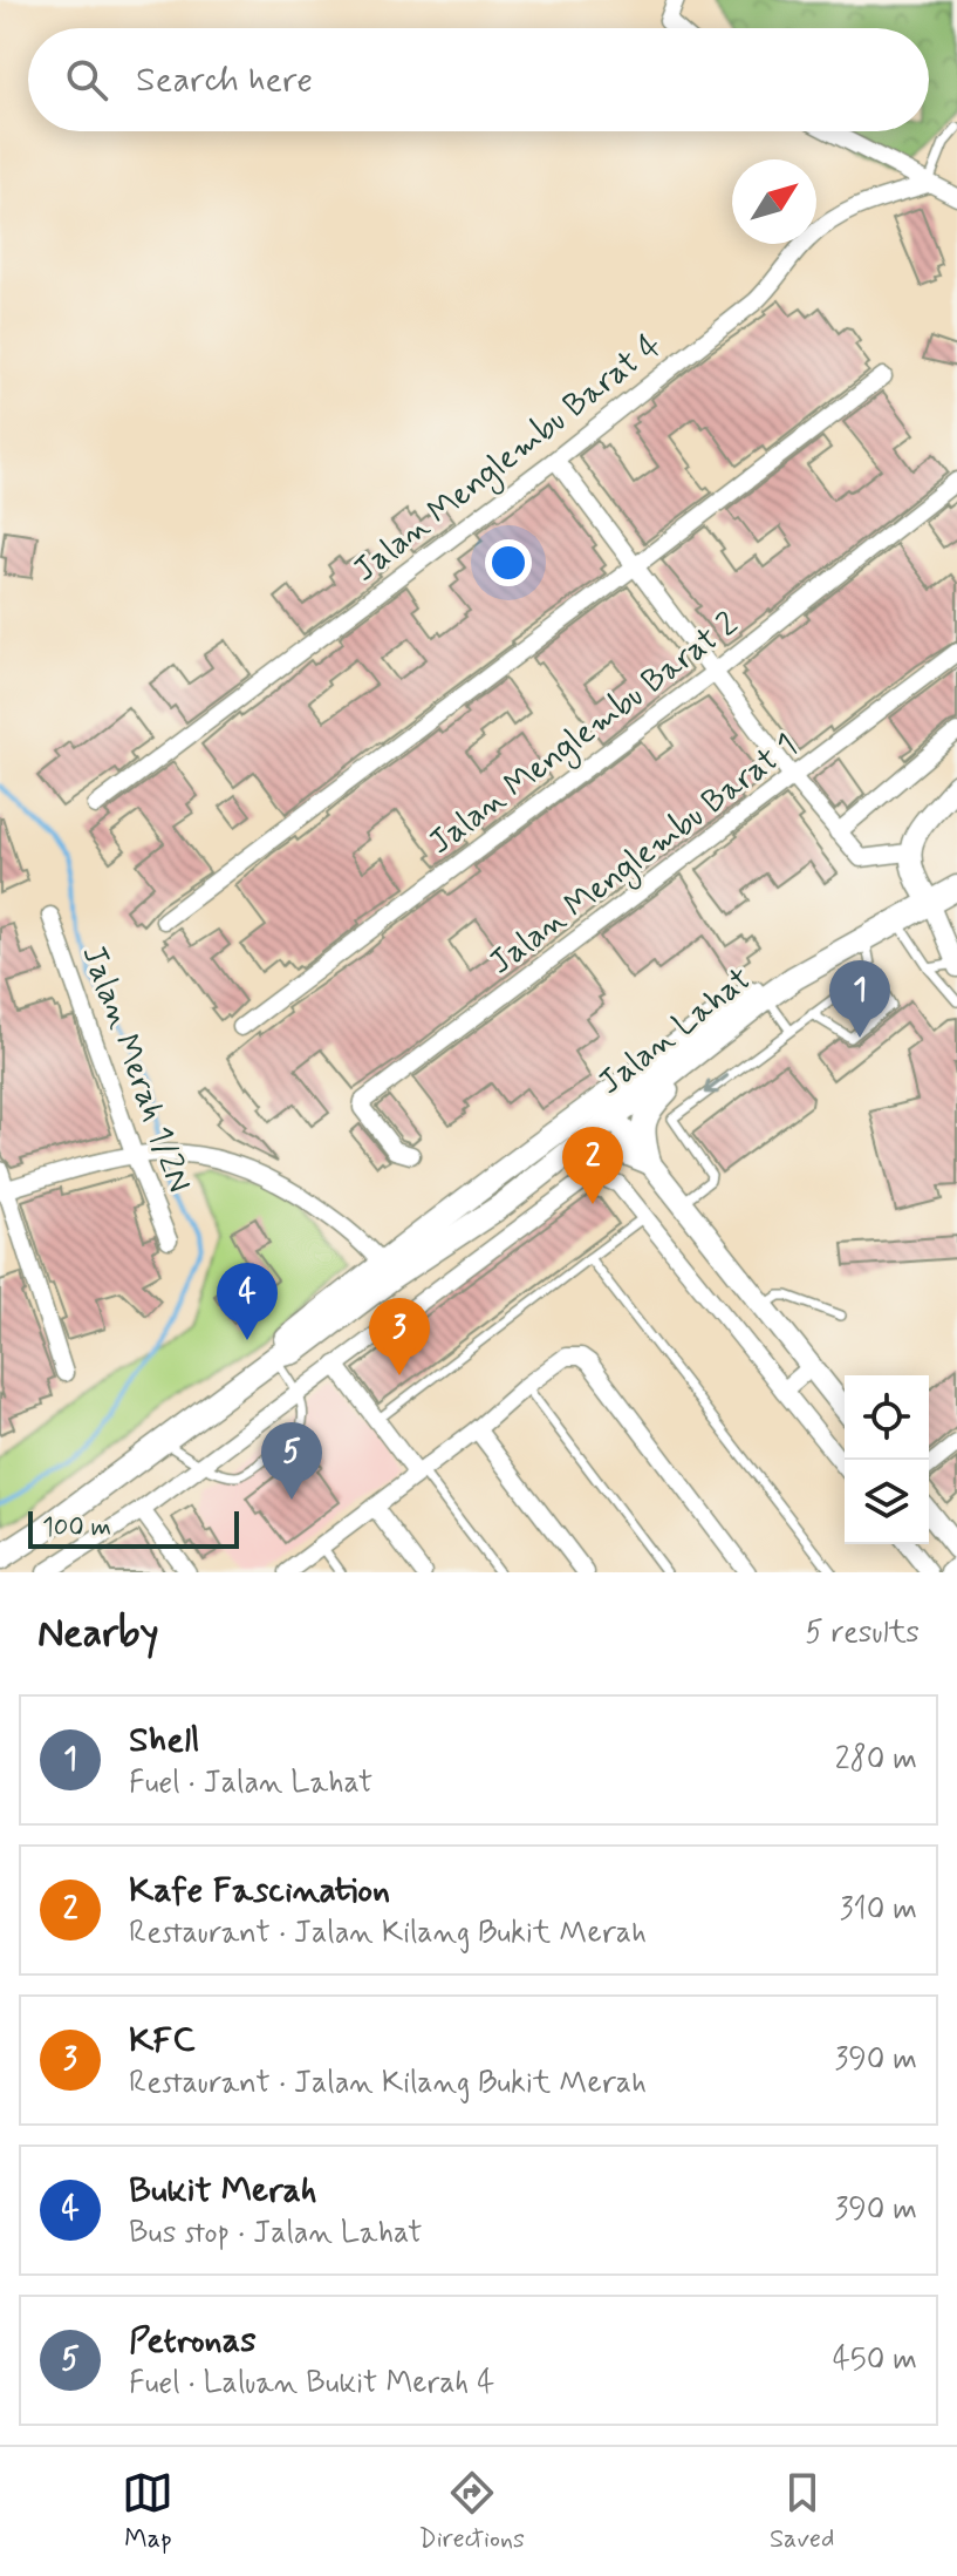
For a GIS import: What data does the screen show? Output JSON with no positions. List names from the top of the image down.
{
  "streets": {
    "main road": ["Jalan Lahat"],
    "street": [
      "Jalan Menglembu Barat 4",
      "Jalan Menglembu Barat 2",
      "Jalan Menglembu Barat 1",
      "Jalan Merah 1/2N"
    ]
  },
  "scale_bar": "100 m",
  "north": "top right",
  "page": {
    "search": "Search here",
    "pins": [
      "1",
      "2",
      "4",
      "3",
      "5"
    ],
    "scale": "100 m",
    "heading": ["Nearby", "5 results"],
    "list": [
      {
        "mark": "1",
        "name": "Shell",
        "note": "Fuel · Jalan Lahat",
        "value": "280 m"
      },
      {
        "mark": "2",
        "name": "Kafe Fascination",
        "note": "Restaurant · Jalan Kilang Bukit Merah",
        "value": "310 m"
      },
      {
        "mark": "3",
        "name": "KFC",
        "note": "Restaurant · Jalan Kilang Bukit Merah",
        "value": "390 m"
      },
      {
        "mark": "4",
        "name": "Bukit Merah",
        "note": "Bus stop · Jalan Lahat",
        "value": "390 m"
      },
      {
        "mark": "5",
        "name": "Petronas",
        "note": "Fuel · Laluan Bukit Merah 4",
        "value": "450 m"
      }
    ],
    "nav": ["Map", "Directions", "Saved"]
  }
}
